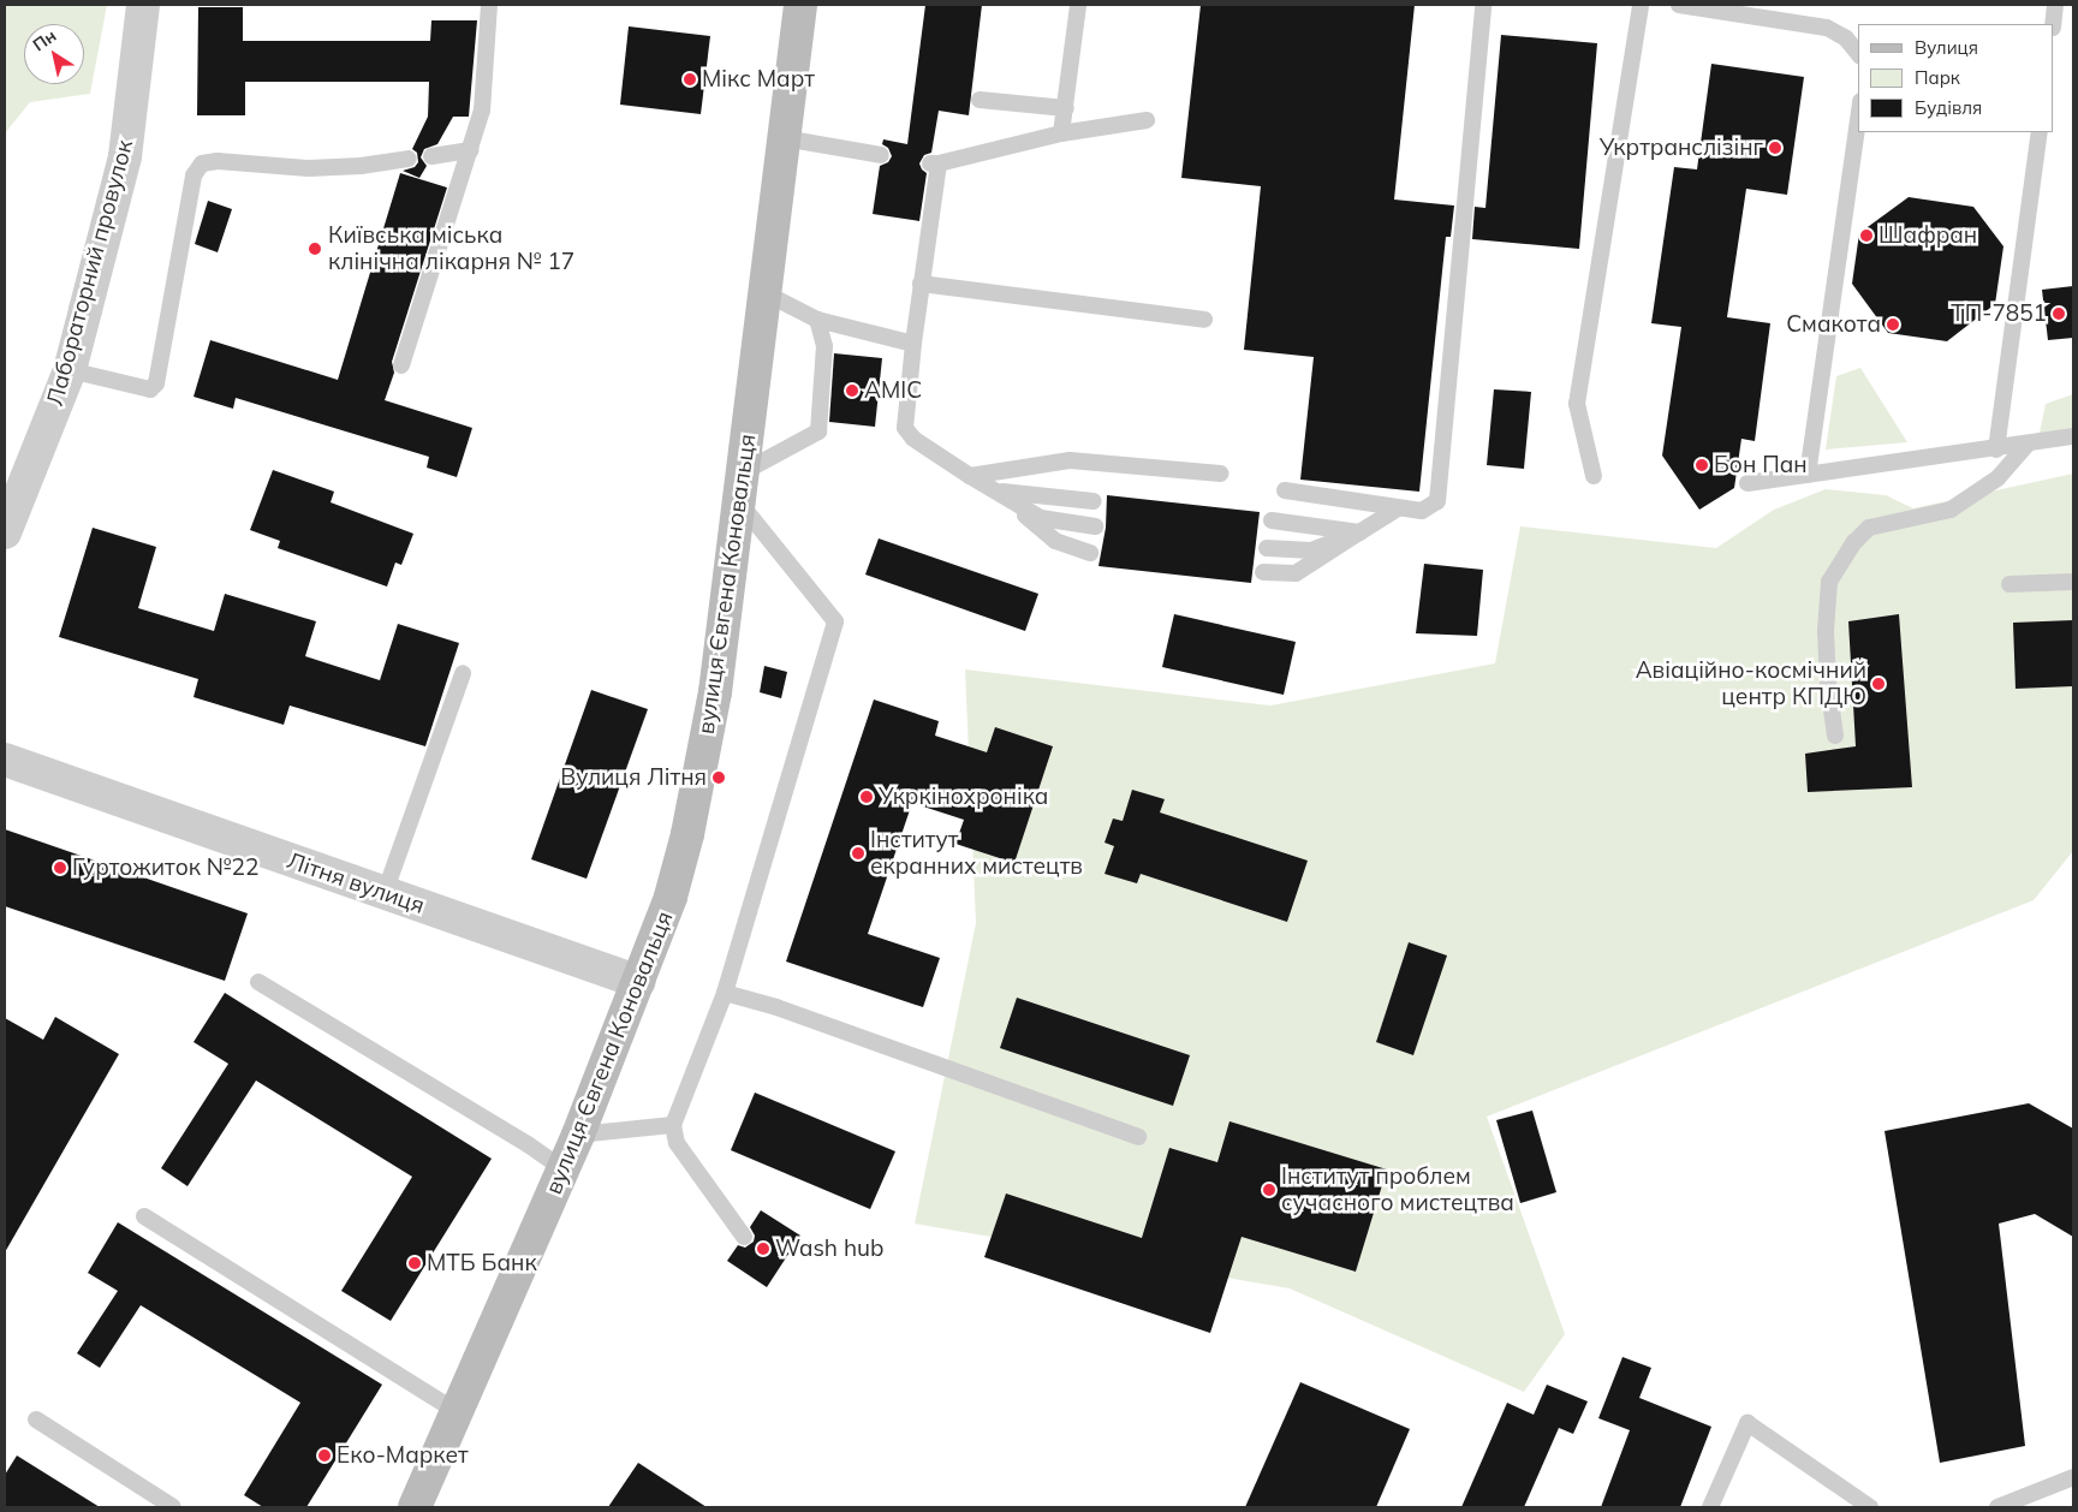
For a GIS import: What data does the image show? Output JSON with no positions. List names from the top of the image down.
{
  "streets": {
    "main road": ["вулиця Євгена Коновальця"],
    "street": ["Лабораторний провулок", "Літня вулиця"]
  },
  "crossings": [
    ["вулиця Євгена Коновальця", "Літня вулиця"]
  ],
  "places": [
    "Мікс Март",
    "Укртранслізінг",
    "Шафран",
    "Київська міська клінічна лікарня № 17",
    "ТП-7851",
    "Смакота",
    "AMIC",
    "Бон Пан",
    "Авіаційно-космічний центр КПДЮ",
    "Вулиця Літня",
    "Укркінохроніка",
    "Інститут екранних мистецтв",
    "Гуртожиток №22",
    "Інститут проблем сучасного мистецтва",
    "Wash hub",
    "МТБ Банк",
    "Еко-Маркет"
  ],
  "legend": ["Вулиця", "Парк", "Будівля"],
  "north": "top left"
}
